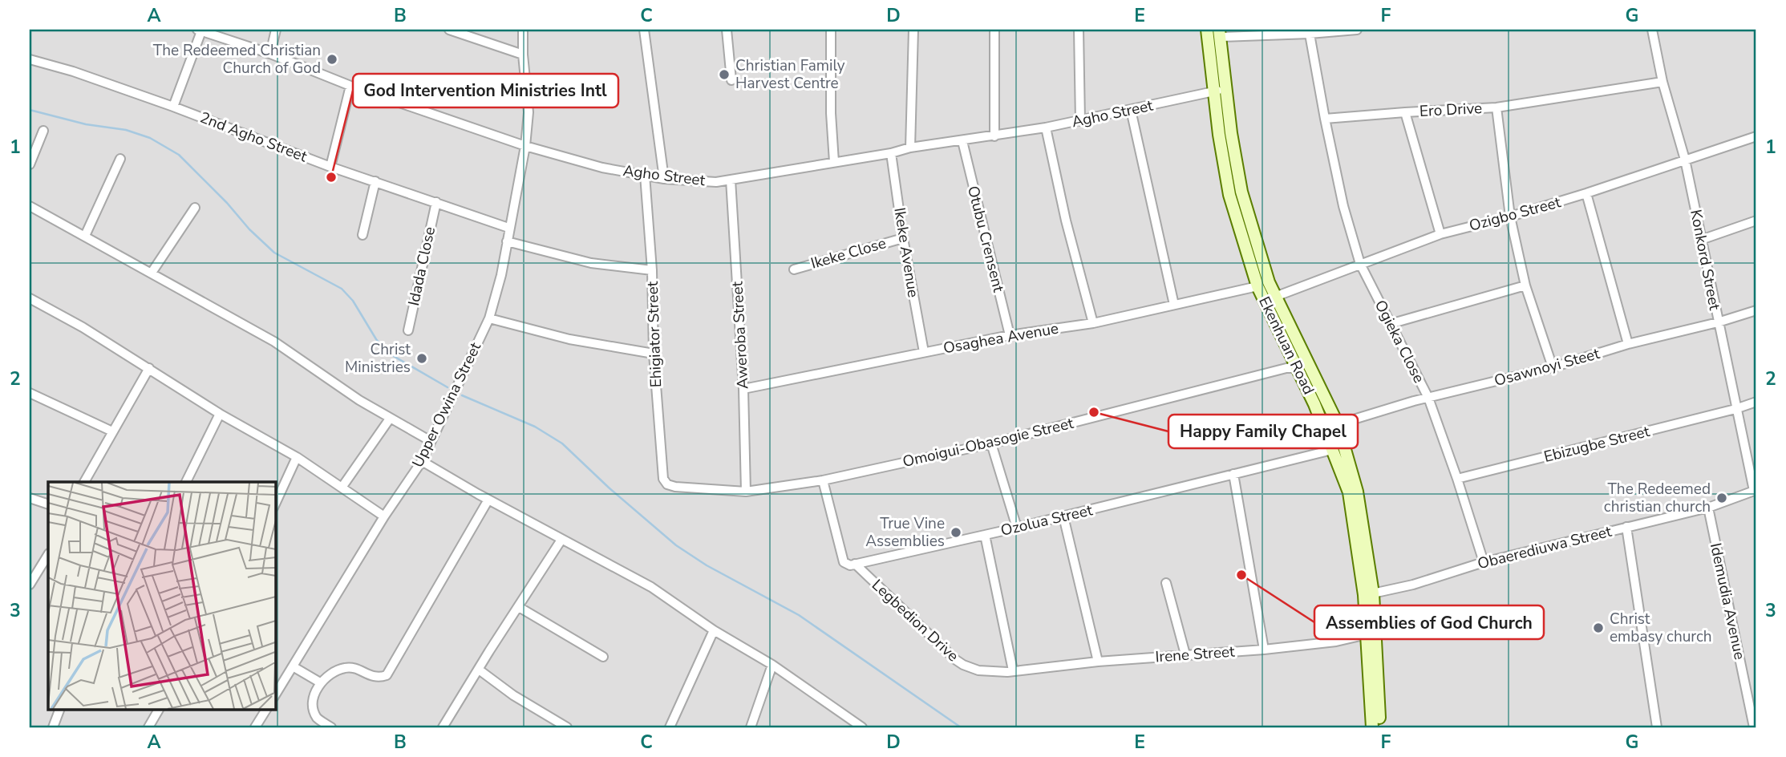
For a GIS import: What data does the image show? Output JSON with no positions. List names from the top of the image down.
{
  "streets": {
    "main road": ["Ekenhuan Road"],
    "street": [
      "Ero Drive",
      "Agho Street",
      "2nd Agho Street",
      "Ozigbo Street",
      "Otubu Crensent",
      "Ikeke Avenue",
      "Ikeke Close",
      "Konkord Street",
      "Idada Close",
      "Ehigiator Street",
      "Aweroba Street",
      "Osaghea Avenue",
      "Ogieka Close",
      "Osawnoyi Steet",
      "Upper Owina Street",
      "Omoigui-Obasogie Street",
      "Ebizugbe Street",
      "Ozolua Street",
      "Obaerediuwa Street",
      "Idemudia Avenue",
      "Legbedion Drive",
      "Irene Street"
    ]
  },
  "crossings": [
    ["Ero Drive", "Konkord Street"],
    ["Ero Drive", "Ogieka Close"],
    ["Agho Street", "Otubu Crensent"],
    ["Agho Street", "Ikeke Avenue"],
    ["Agho Street", "Ehigiator Street"],
    ["Agho Street", "Aweroba Street"],
    ["Agho Street", "Ekenhuan Road"],
    ["Agho Street", "Upper Owina Street"],
    ["2nd Agho Street", "Idada Close"],
    ["2nd Agho Street", "Upper Owina Street"],
    ["Ozigbo Street", "Konkord Street"],
    ["Ozigbo Street", "Ogieka Close"],
    ["Ozigbo Street", "Ekenhuan Road"],
    ["Otubu Crensent", "Osaghea Avenue"],
    ["Ikeke Avenue", "Ikeke Close"],
    ["Ikeke Avenue", "Osaghea Avenue"],
    ["Konkord Street", "Osawnoyi Steet"],
    ["Konkord Street", "Ebizugbe Street"],
    ["Konkord Street", "Obaerediuwa Street"],
    ["Ehigiator Street", "Omoigui-Obasogie Street"],
    ["Aweroba Street", "Osaghea Avenue"],
    ["Aweroba Street", "Omoigui-Obasogie Street"],
    ["Osaghea Avenue", "Ekenhuan Road"],
    ["Ogieka Close", "Osawnoyi Steet"],
    ["Ogieka Close", "Ebizugbe Street"],
    ["Ogieka Close", "Obaerediuwa Street"],
    ["Ekenhuan Road", "Osawnoyi Steet"],
    ["Ekenhuan Road", "Omoigui-Obasogie Street"],
    ["Ekenhuan Road", "Ozolua Street"],
    ["Ekenhuan Road", "Obaerediuwa Street"],
    ["Ekenhuan Road", "Irene Street"],
    ["Ozolua Street", "Legbedion Drive"],
    ["Obaerediuwa Street", "Idemudia Avenue"],
    ["Legbedion Drive", "Irene Street"]
  ],
  "places": [
    "The Redeemed Christian Church of God",
    "Christian Family Harvest Centre",
    "God Intervention Ministries Intl",
    "Christ Ministries",
    "Happy Family Chapel",
    "The Redeemed christian church",
    "True Vine Assemblies",
    "Assemblies of God Church",
    "Christ embasy church"
  ],
  "grid": {
    "columns": [
      "A",
      "B",
      "C",
      "D",
      "E",
      "F",
      "G"
    ],
    "rows": ["1", "2", "3"]
  }
}
